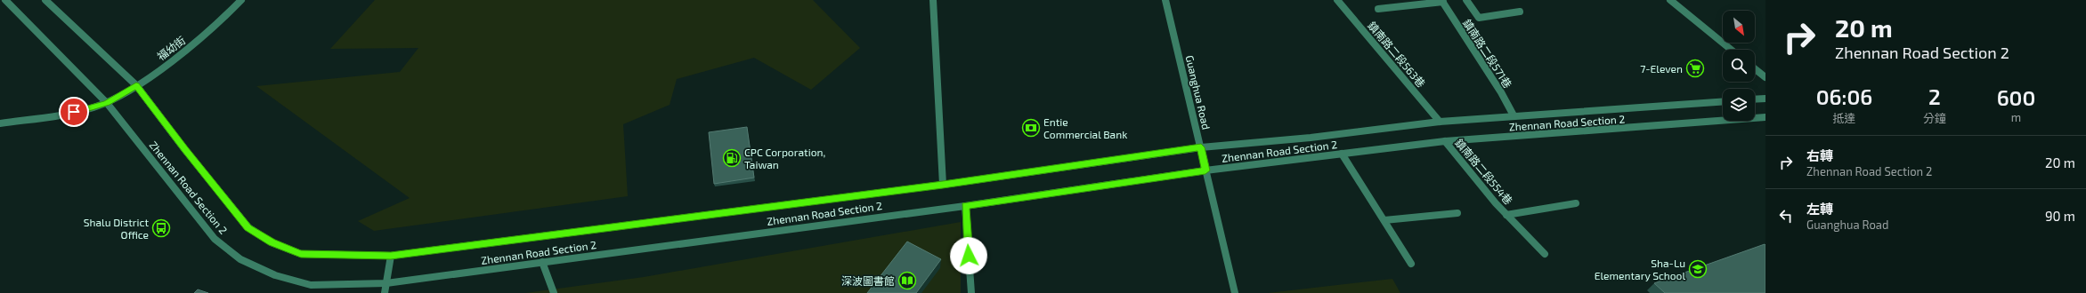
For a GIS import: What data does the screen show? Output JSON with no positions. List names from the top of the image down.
{
  "streets": {
    "street": [
      "福幼街",
      "鎮南路二段571巷",
      "鎮南路二段563巷",
      "Guanghua Road",
      "Zhennan Road Section 2",
      "鎮南路二段554巷"
    ]
  },
  "crossings": [
    ["福幼街", "Zhennan Road Section 2"],
    ["鎮南路二段571巷", "Zhennan Road Section 2"],
    ["鎮南路二段563巷", "Zhennan Road Section 2"],
    ["Guanghua Road", "Zhennan Road Section 2"],
    ["Zhennan Road Section 2", "鎮南路二段554巷"]
  ],
  "places": {
    "supermarket": ["7-Eleven"],
    "bank": ["Entie Commercial Bank"],
    "fuel station": ["CPC Corporation, Taiwan"],
    "bus stop": ["Shalu District Office"],
    "school or university": ["Sha-Lu Elementary School"],
    "library": ["深波圖書館"]
  },
  "north": "bottom right",
  "page": {
    "turn": ["20 m", "Zhennan Road Section 2"],
    "eta": [
      "06:06",
      "抵達",
      "2",
      "分鐘",
      "600",
      "m"
    ],
    "list": [
      {
        "name": "右轉",
        "note": "Zhennan Road Section 2",
        "value": "20 m"
      },
      {
        "name": "左轉",
        "note": "Guanghua Road",
        "value": "90 m"
      }
    ]
  }
}
